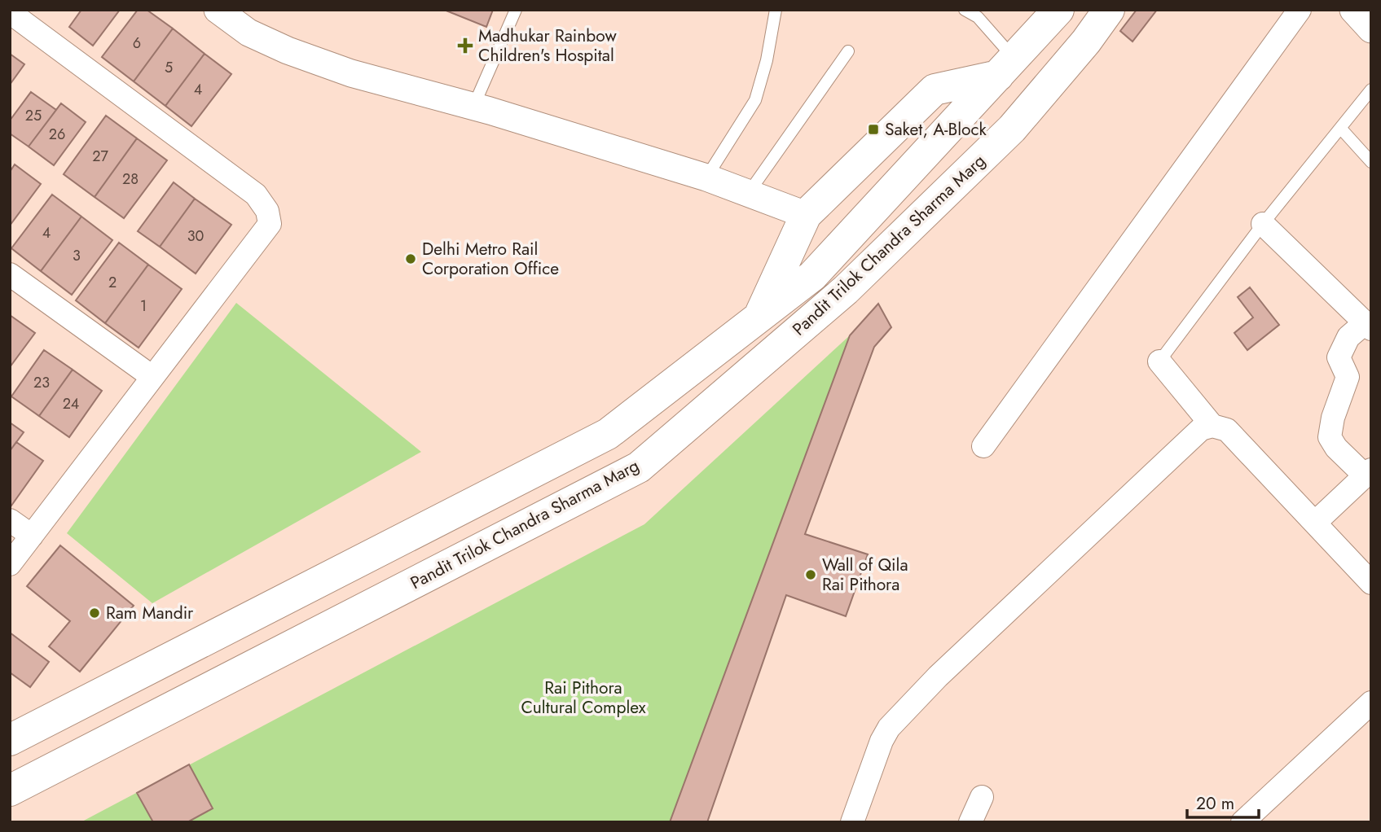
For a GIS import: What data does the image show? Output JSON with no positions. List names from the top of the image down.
{
  "streets": {
    "main road": ["Pandit Trilok Chandra Sharma Marg"]
  },
  "parks": ["Rai Pithora Cultural Complex"],
  "places": {
    "health": ["Madhukar Rainbow Children's Hospital"],
    "transit": ["Saket, A-Block"],
    "other": ["Delhi Metro Rail Corporation Office", "Wall of Qila Rai Pithora", "Ram Mandir"]
  },
  "house_numbers": [
    "6",
    "5",
    "4",
    "25",
    "26",
    "27",
    "28",
    "4",
    "30",
    "3",
    "2",
    "1",
    "23",
    "24"
  ],
  "scale_bar": "20 m"
}
